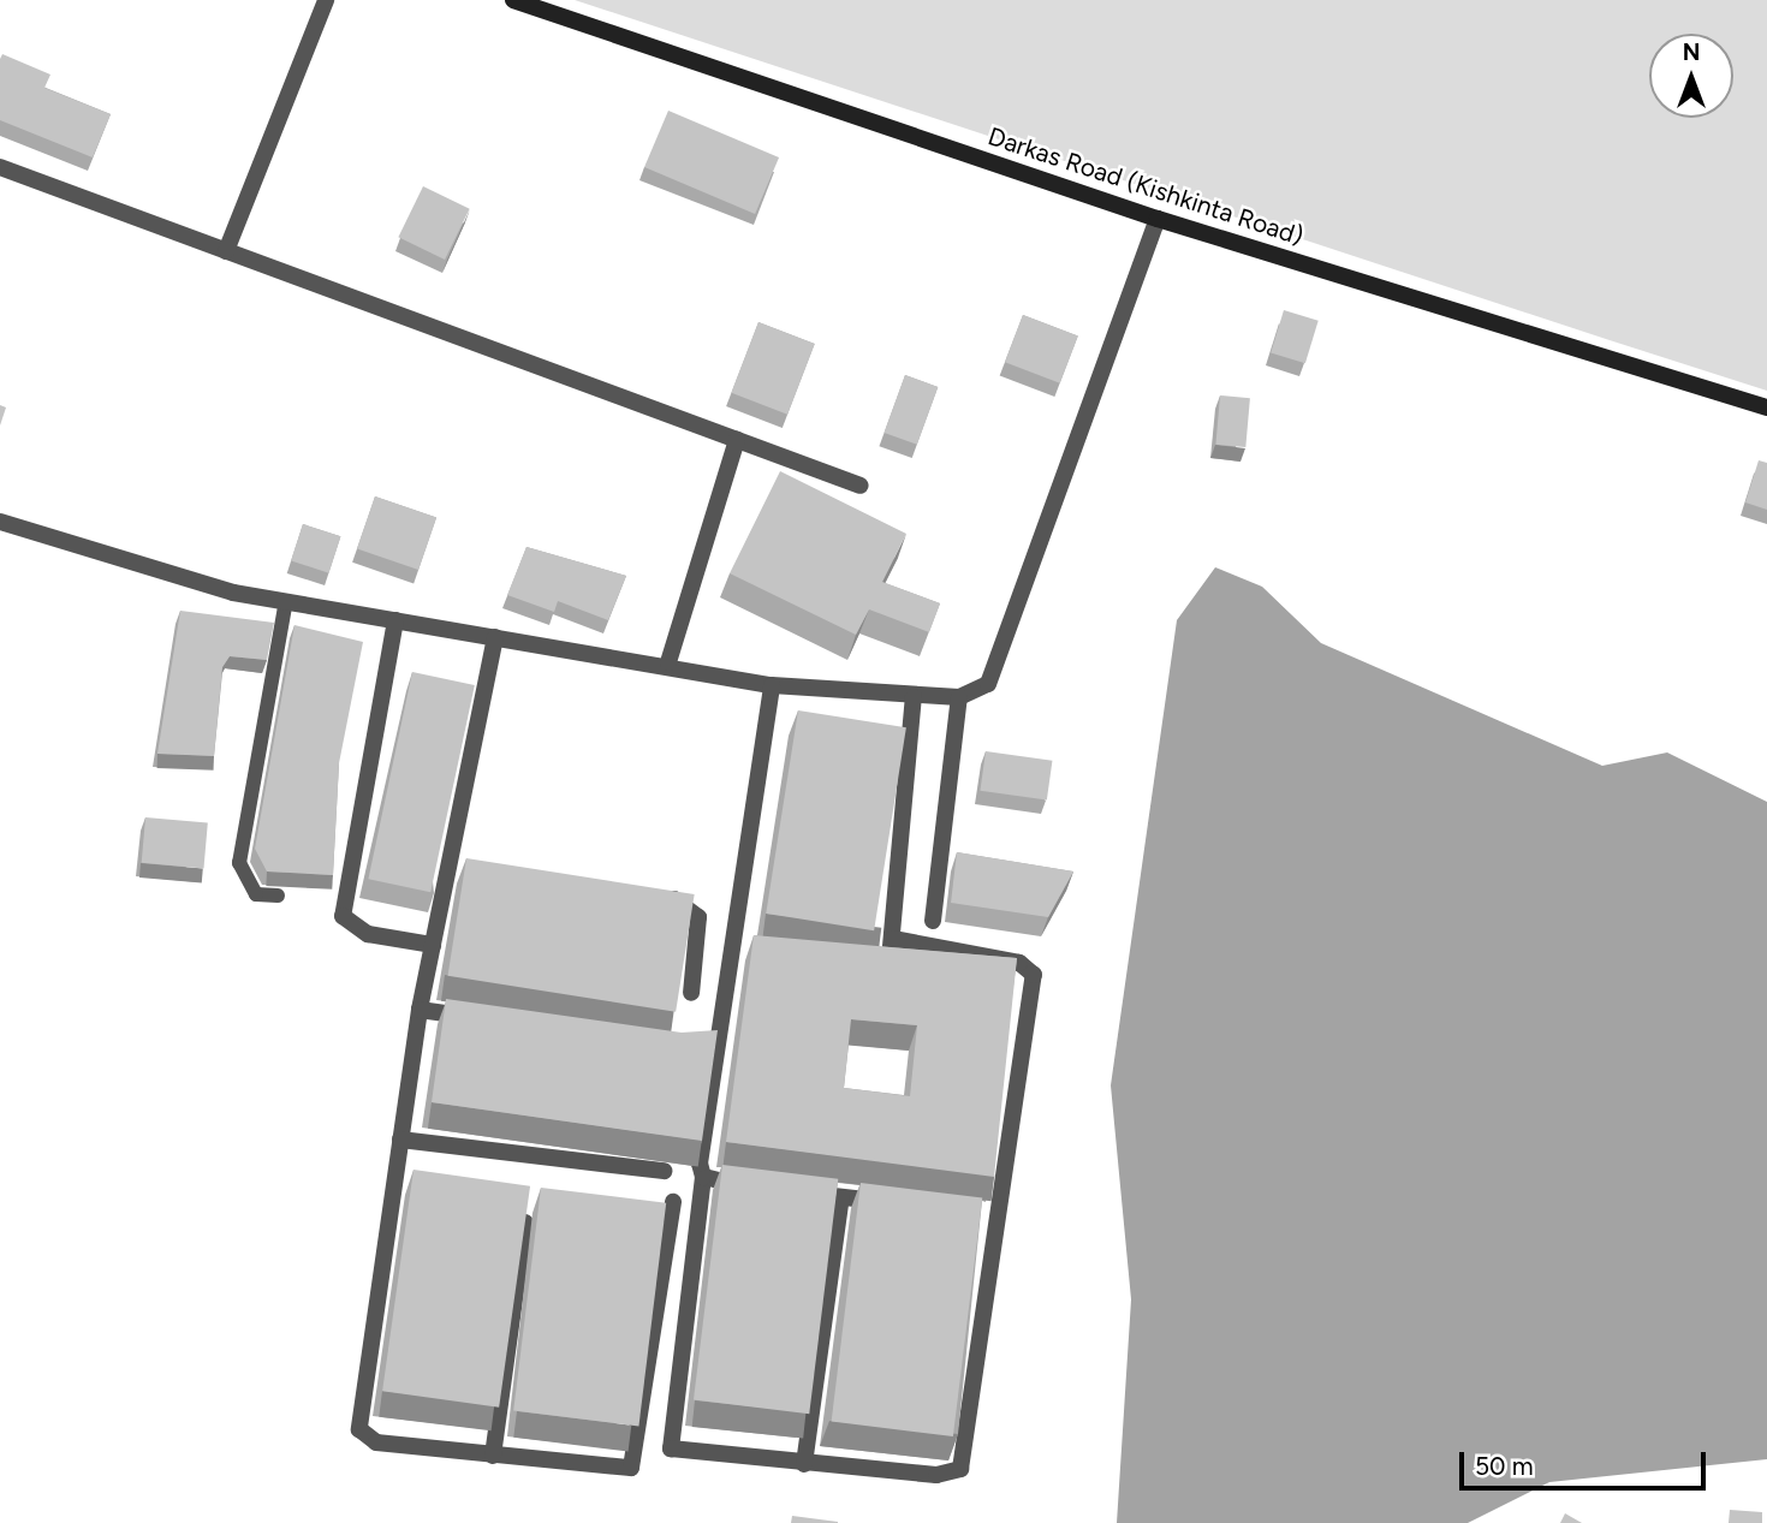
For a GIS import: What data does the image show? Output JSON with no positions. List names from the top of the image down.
{
  "streets": {
    "main road": ["Darkas Road (Kishkinta Road)"]
  },
  "scale_bar": "50 m",
  "north": "top"
}
